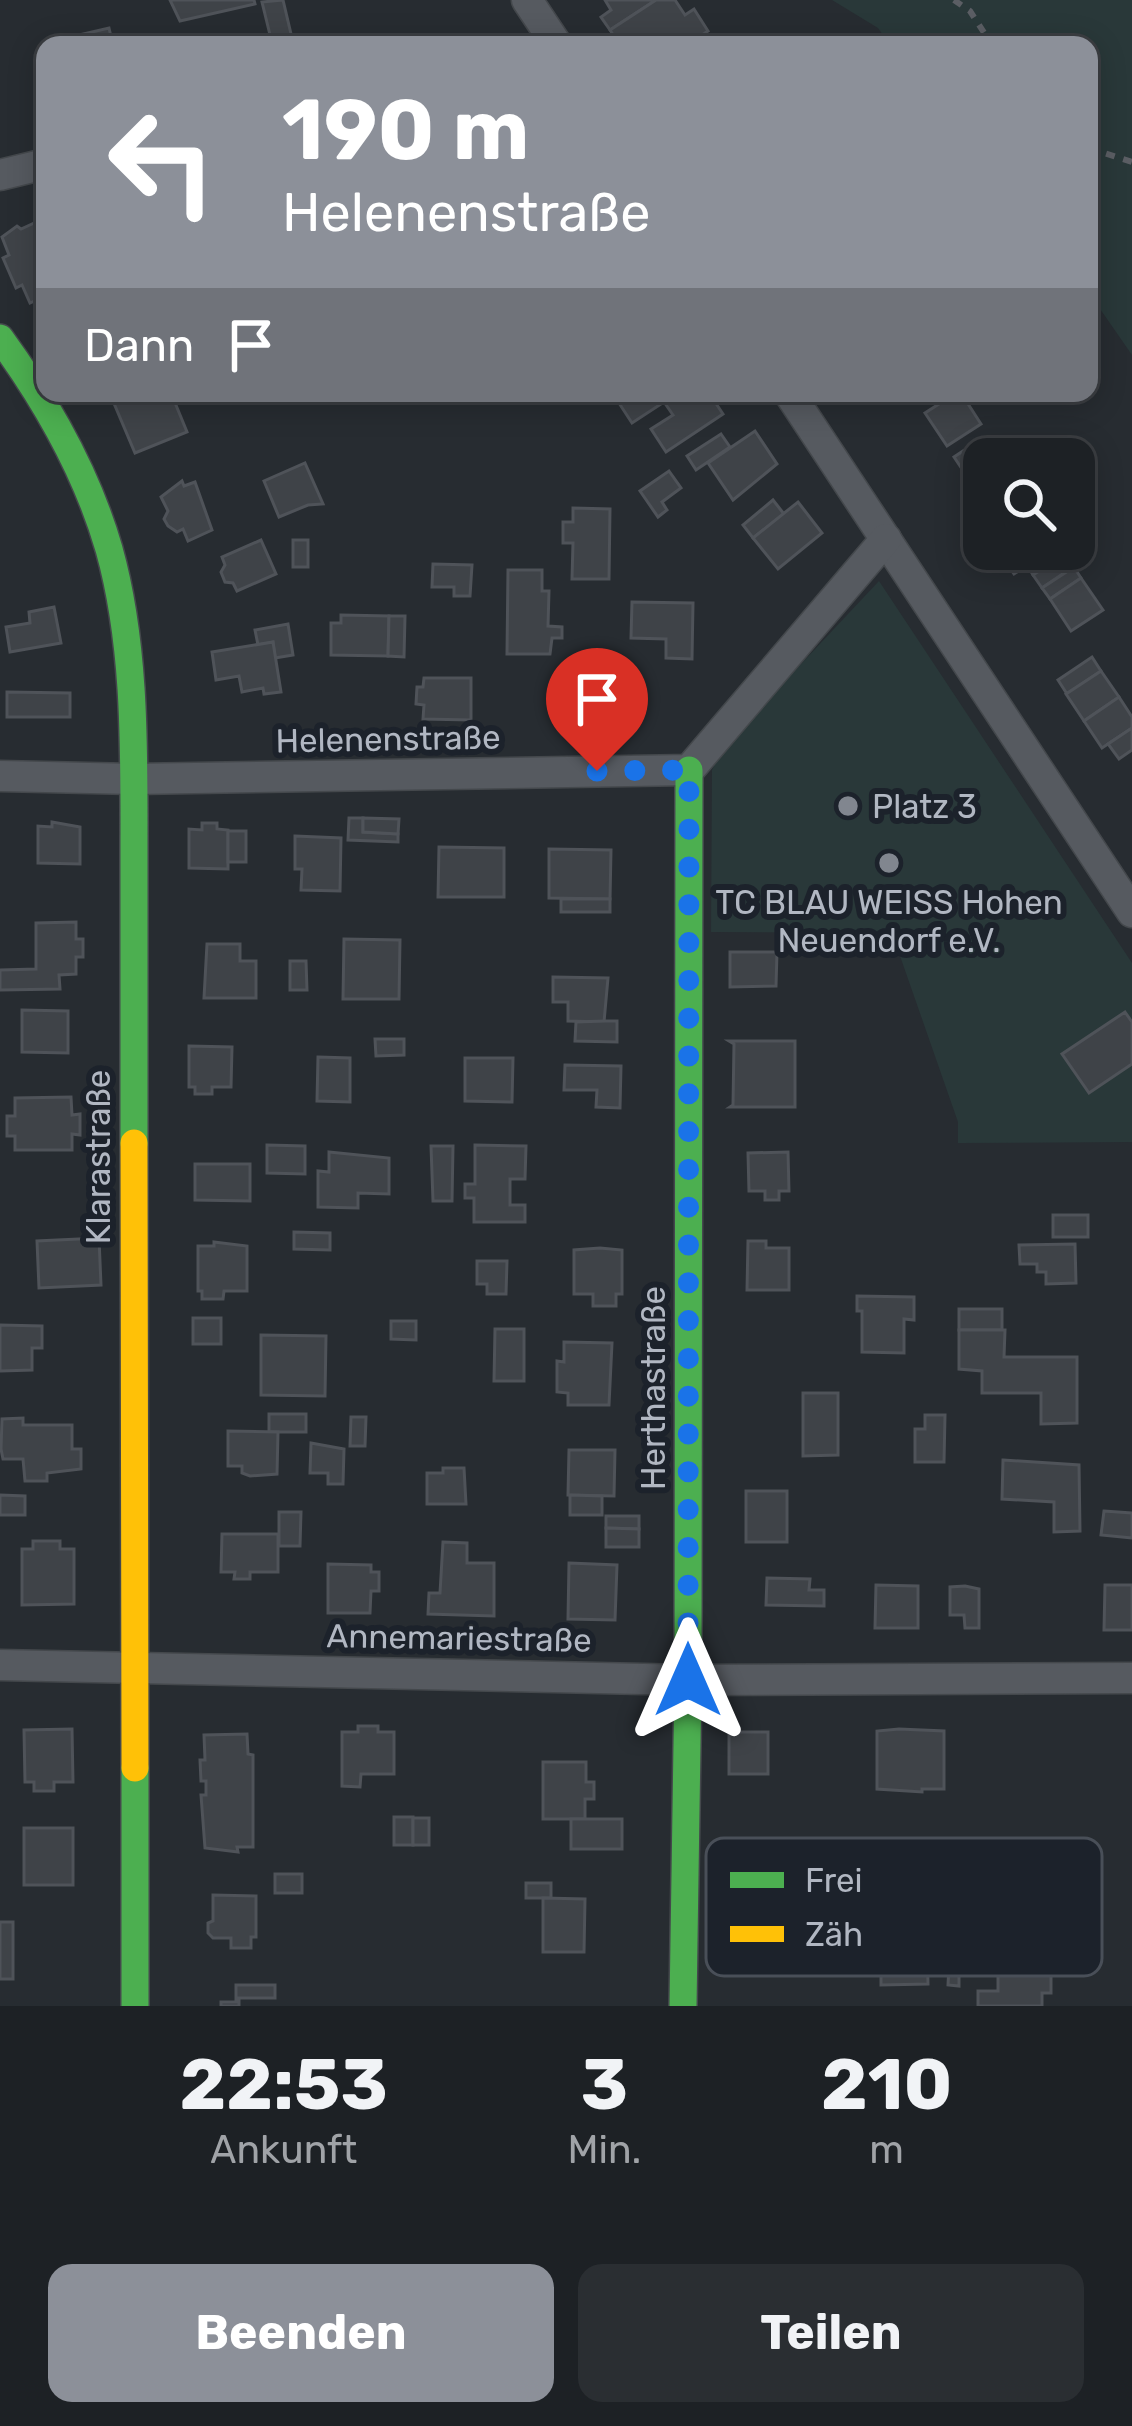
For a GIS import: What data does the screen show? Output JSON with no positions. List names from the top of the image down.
{
  "streets": {
    "street": [
      "Helenenstraße",
      "Klarastraße",
      "Herthastraße",
      "Annemariestraße"
    ]
  },
  "crossings": [
    ["Helenenstraße", "Klarastraße"],
    ["Helenenstraße", "Herthastraße"],
    ["Klarastraße", "Annemariestraße"],
    ["Herthastraße", "Annemariestraße"]
  ],
  "places": ["Platz 3", "TC BLAU WEISS Hohen Neuendorf e.V."],
  "legend": ["Frei", "Zäh"],
  "page": {
    "turn": ["190 m", "Helenenstraße"],
    "then": "Dann",
    "eta": [
      "22:53",
      "Ankunft",
      "3",
      "Min.",
      "210",
      "m"
    ],
    "buttons": ["Beenden", "Teilen"]
  }
}
